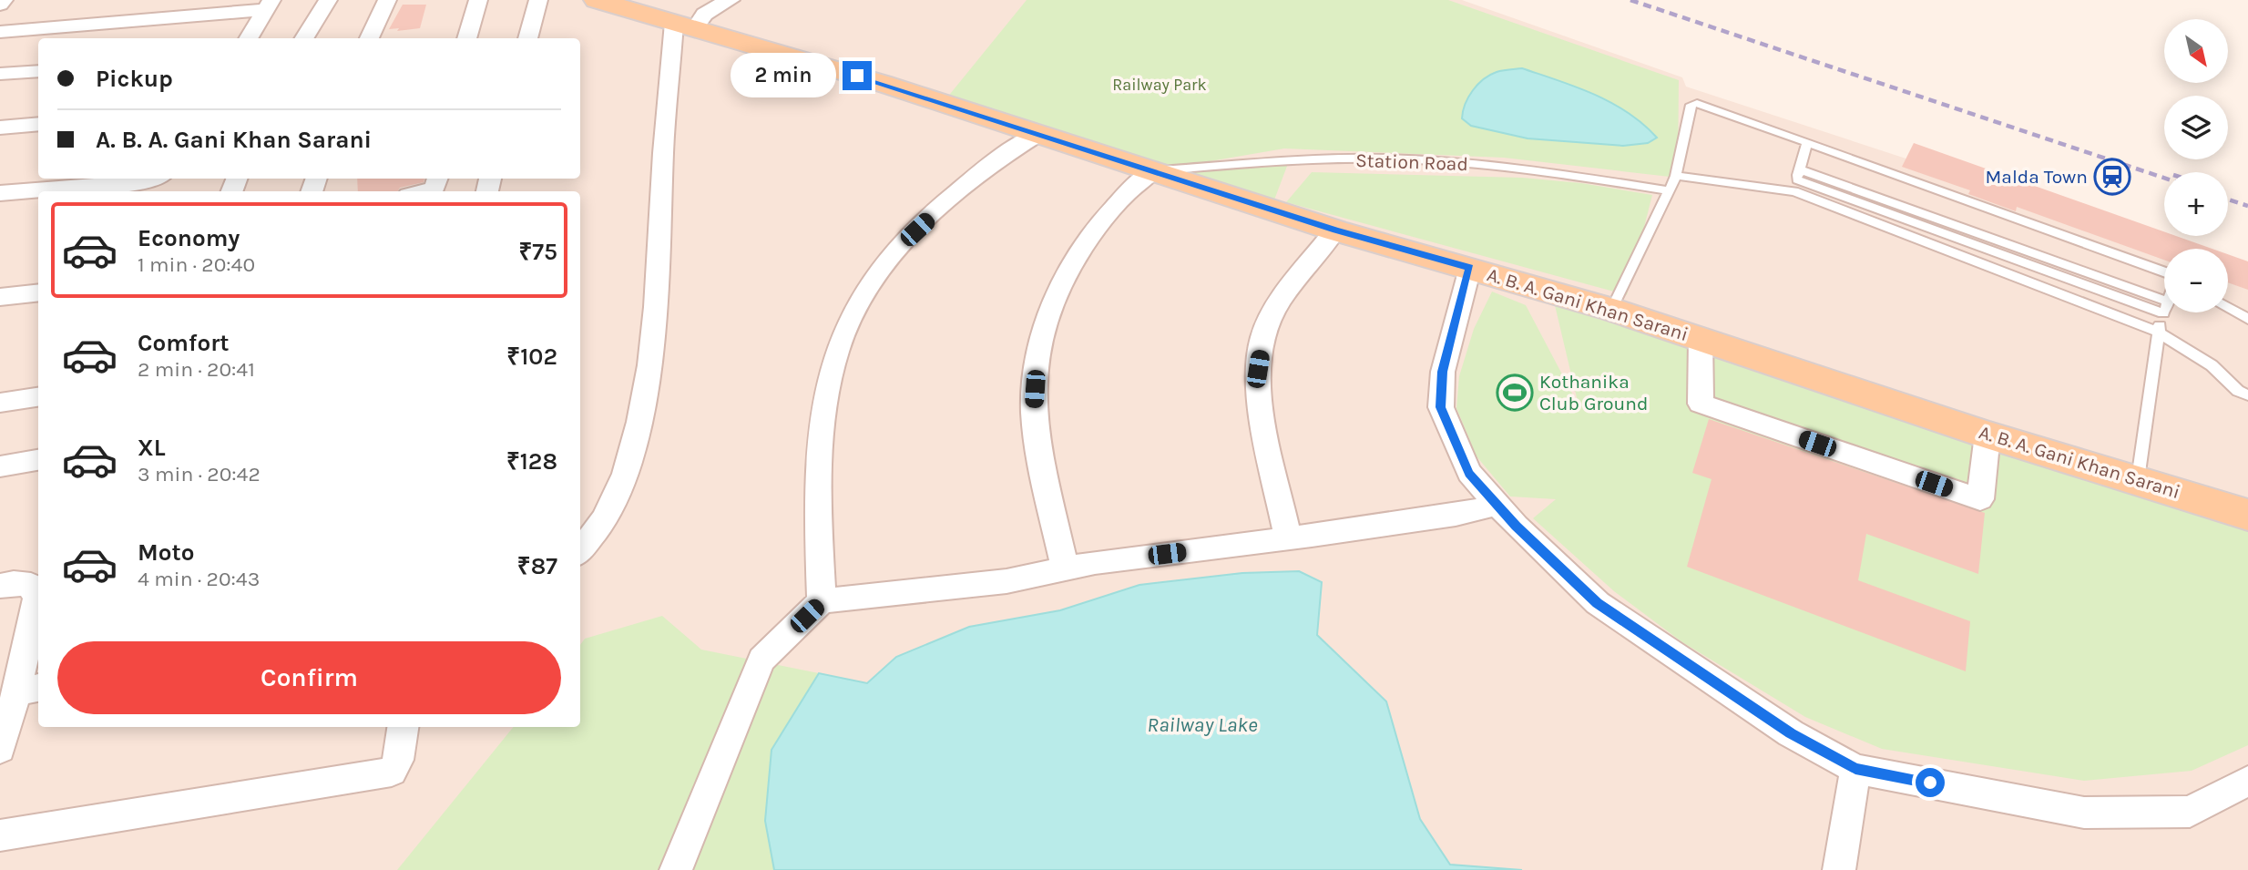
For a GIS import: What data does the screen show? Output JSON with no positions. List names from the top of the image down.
{
  "streets": {
    "main road": ["A. B. A. Gani Khan Sarani"],
    "lane": ["Station Road"]
  },
  "crossings": [
    ["Station Road", "A. B. A. Gani Khan Sarani"]
  ],
  "water": ["Railway Lake"],
  "parks": ["Railway Park"],
  "places": {
    "station": ["Malda Town"],
    "sports": ["Kothanika Club Ground"]
  },
  "north": "bottom right",
  "page": {
    "map_buttons": ["+", "−"],
    "banner": ["Pickup", "A. B. A. Gani Khan Sarani"],
    "bubble": "2 min",
    "list": [
      {
        "name": "Economy",
        "note": "1 min · 20:40",
        "value": "₹75"
      },
      {
        "name": "Comfort",
        "note": "2 min · 20:41",
        "value": "₹102"
      },
      {
        "name": "XL",
        "note": "3 min · 20:42",
        "value": "₹128"
      },
      {
        "name": "Moto",
        "note": "4 min · 20:43",
        "value": "₹87"
      }
    ],
    "buttons": "Confirm"
  }
}
